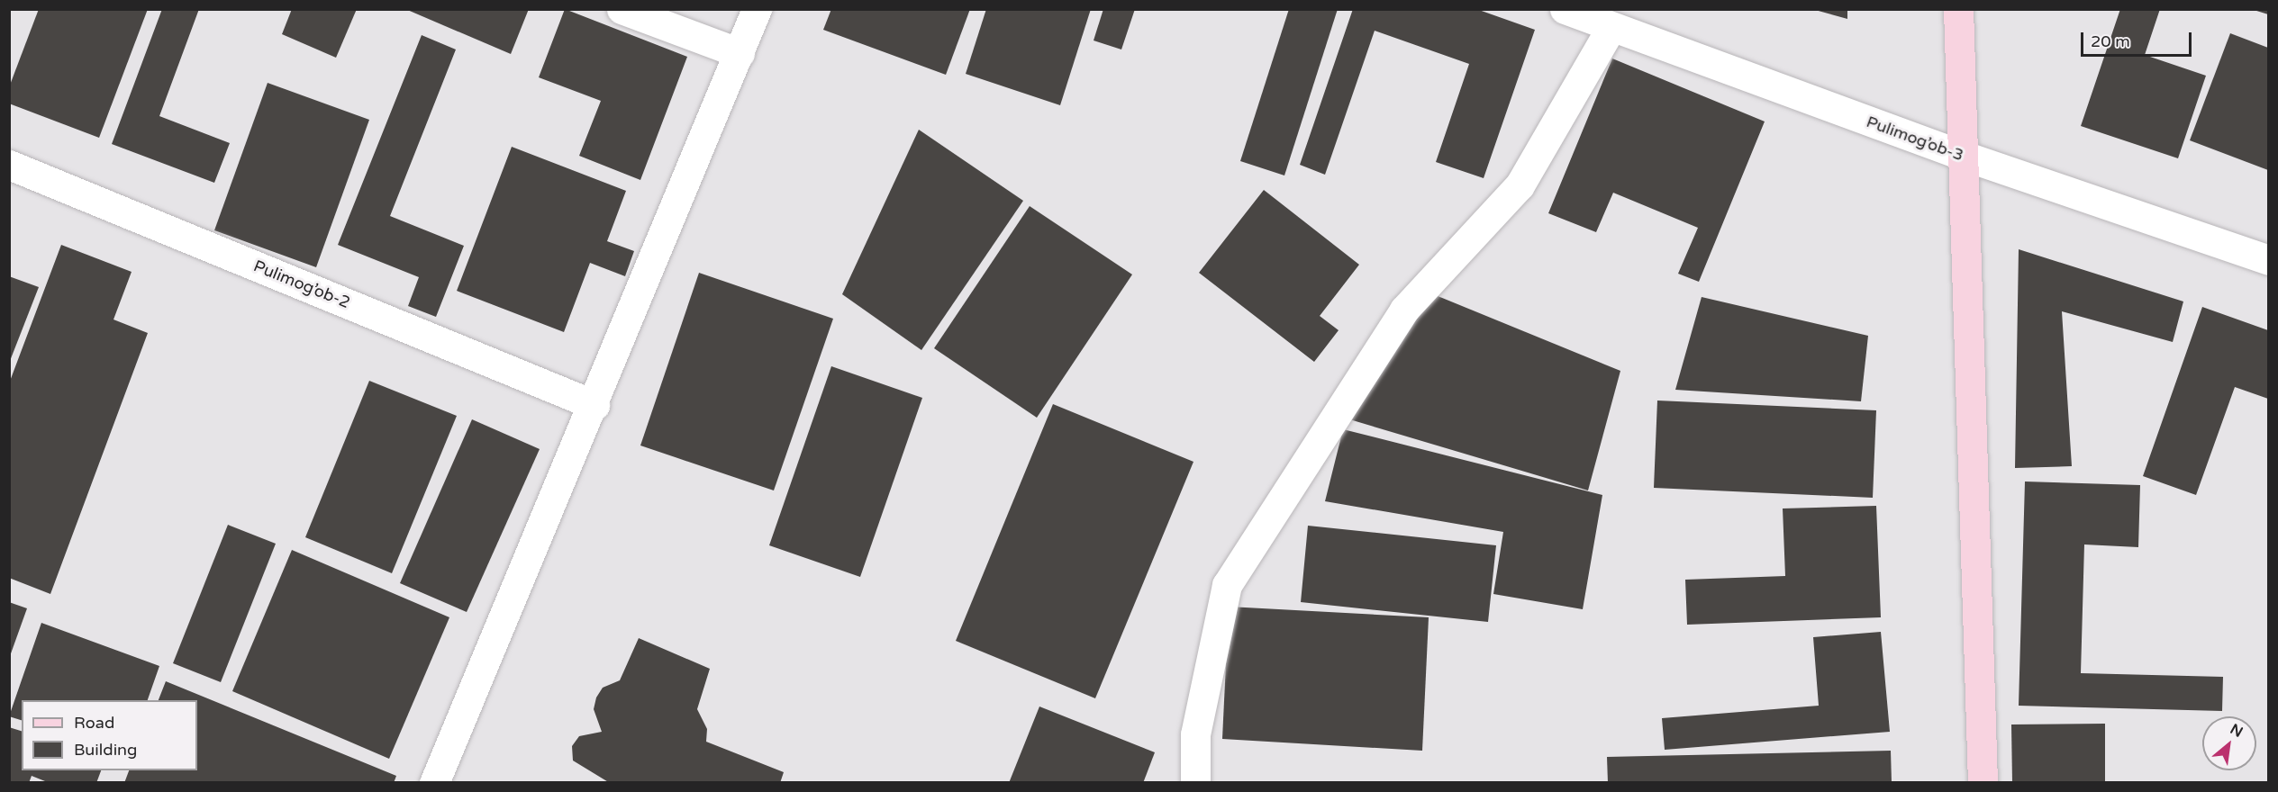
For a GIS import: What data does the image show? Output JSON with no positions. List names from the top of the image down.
{
  "streets": {
    "street": ["Pulimog’ob-3", "Pulimog’ob-2"]
  },
  "legend": ["Road", "Building"],
  "scale_bar": "20 m",
  "north": "top right"
}
